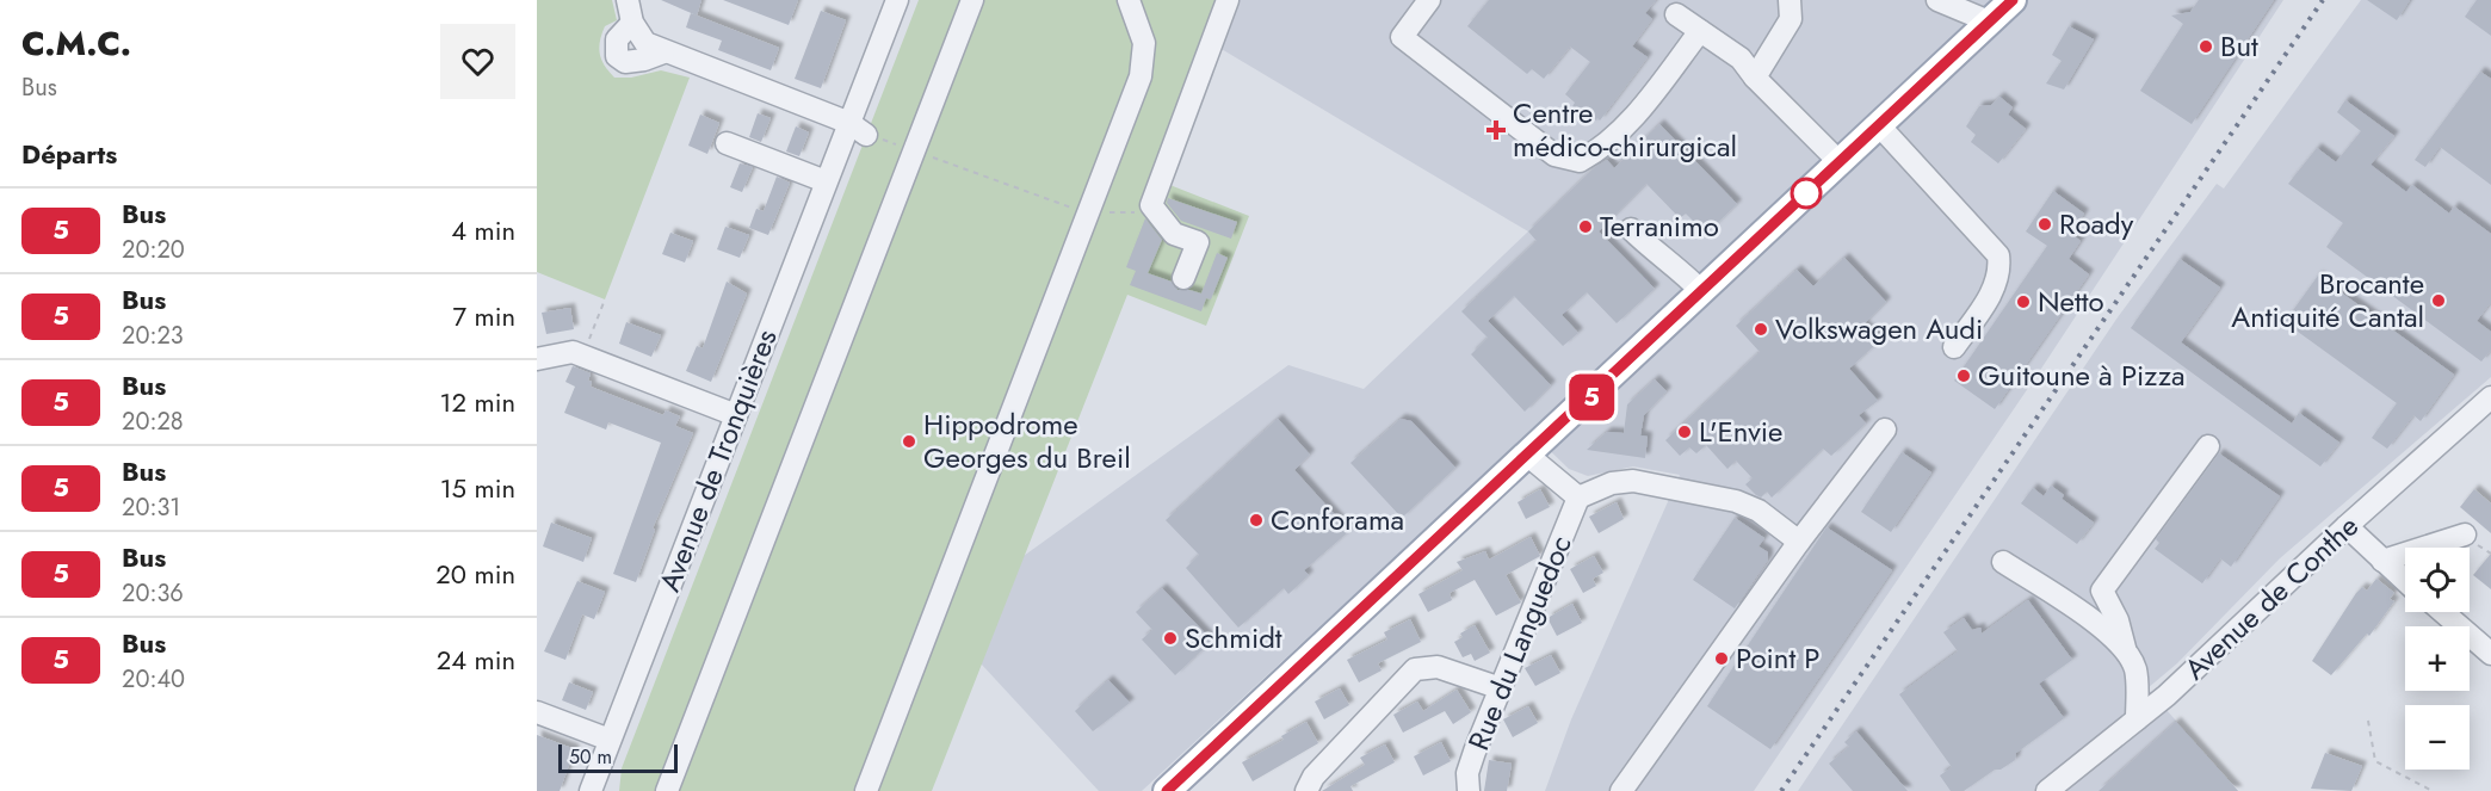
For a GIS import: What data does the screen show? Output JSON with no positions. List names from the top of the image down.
{
  "streets": {
    "street": ["Avenue de Tronquières", "Avenue de Conthe", "Rue du Languedoc"]
  },
  "places": {
    "other": [
      "But",
      "Roady",
      "Terranimo",
      "Brocante Antiquité Cantal",
      "Netto",
      "Volkswagen Audi",
      "Guitoune à Pizza",
      "L'Envie",
      "Hippodrome Georges du Breil",
      "Conforama",
      "Schmidt",
      "Point P"
    ],
    "health": ["Centre médico-chirurgical"]
  },
  "lines": ["bus line 5"],
  "scale_bar": "50 m",
  "page": {
    "heading": [
      ["C.M.C.", "Bus"],
      "Départs"
    ],
    "on_map": "5",
    "list": [
      {
        "mark": "5",
        "name": "Bus",
        "note": "20:20",
        "value": "4 min"
      },
      {
        "mark": "5",
        "name": "Bus",
        "note": "20:23",
        "value": "7 min"
      },
      {
        "mark": "5",
        "name": "Bus",
        "note": "20:28",
        "value": "12 min"
      },
      {
        "mark": "5",
        "name": "Bus",
        "note": "20:31",
        "value": "15 min"
      },
      {
        "mark": "5",
        "name": "Bus",
        "note": "20:36",
        "value": "20 min"
      },
      {
        "mark": "5",
        "name": "Bus",
        "note": "20:40",
        "value": "24 min"
      }
    ],
    "map_buttons": ["+", "−"],
    "scale": "50 m"
  }
}
